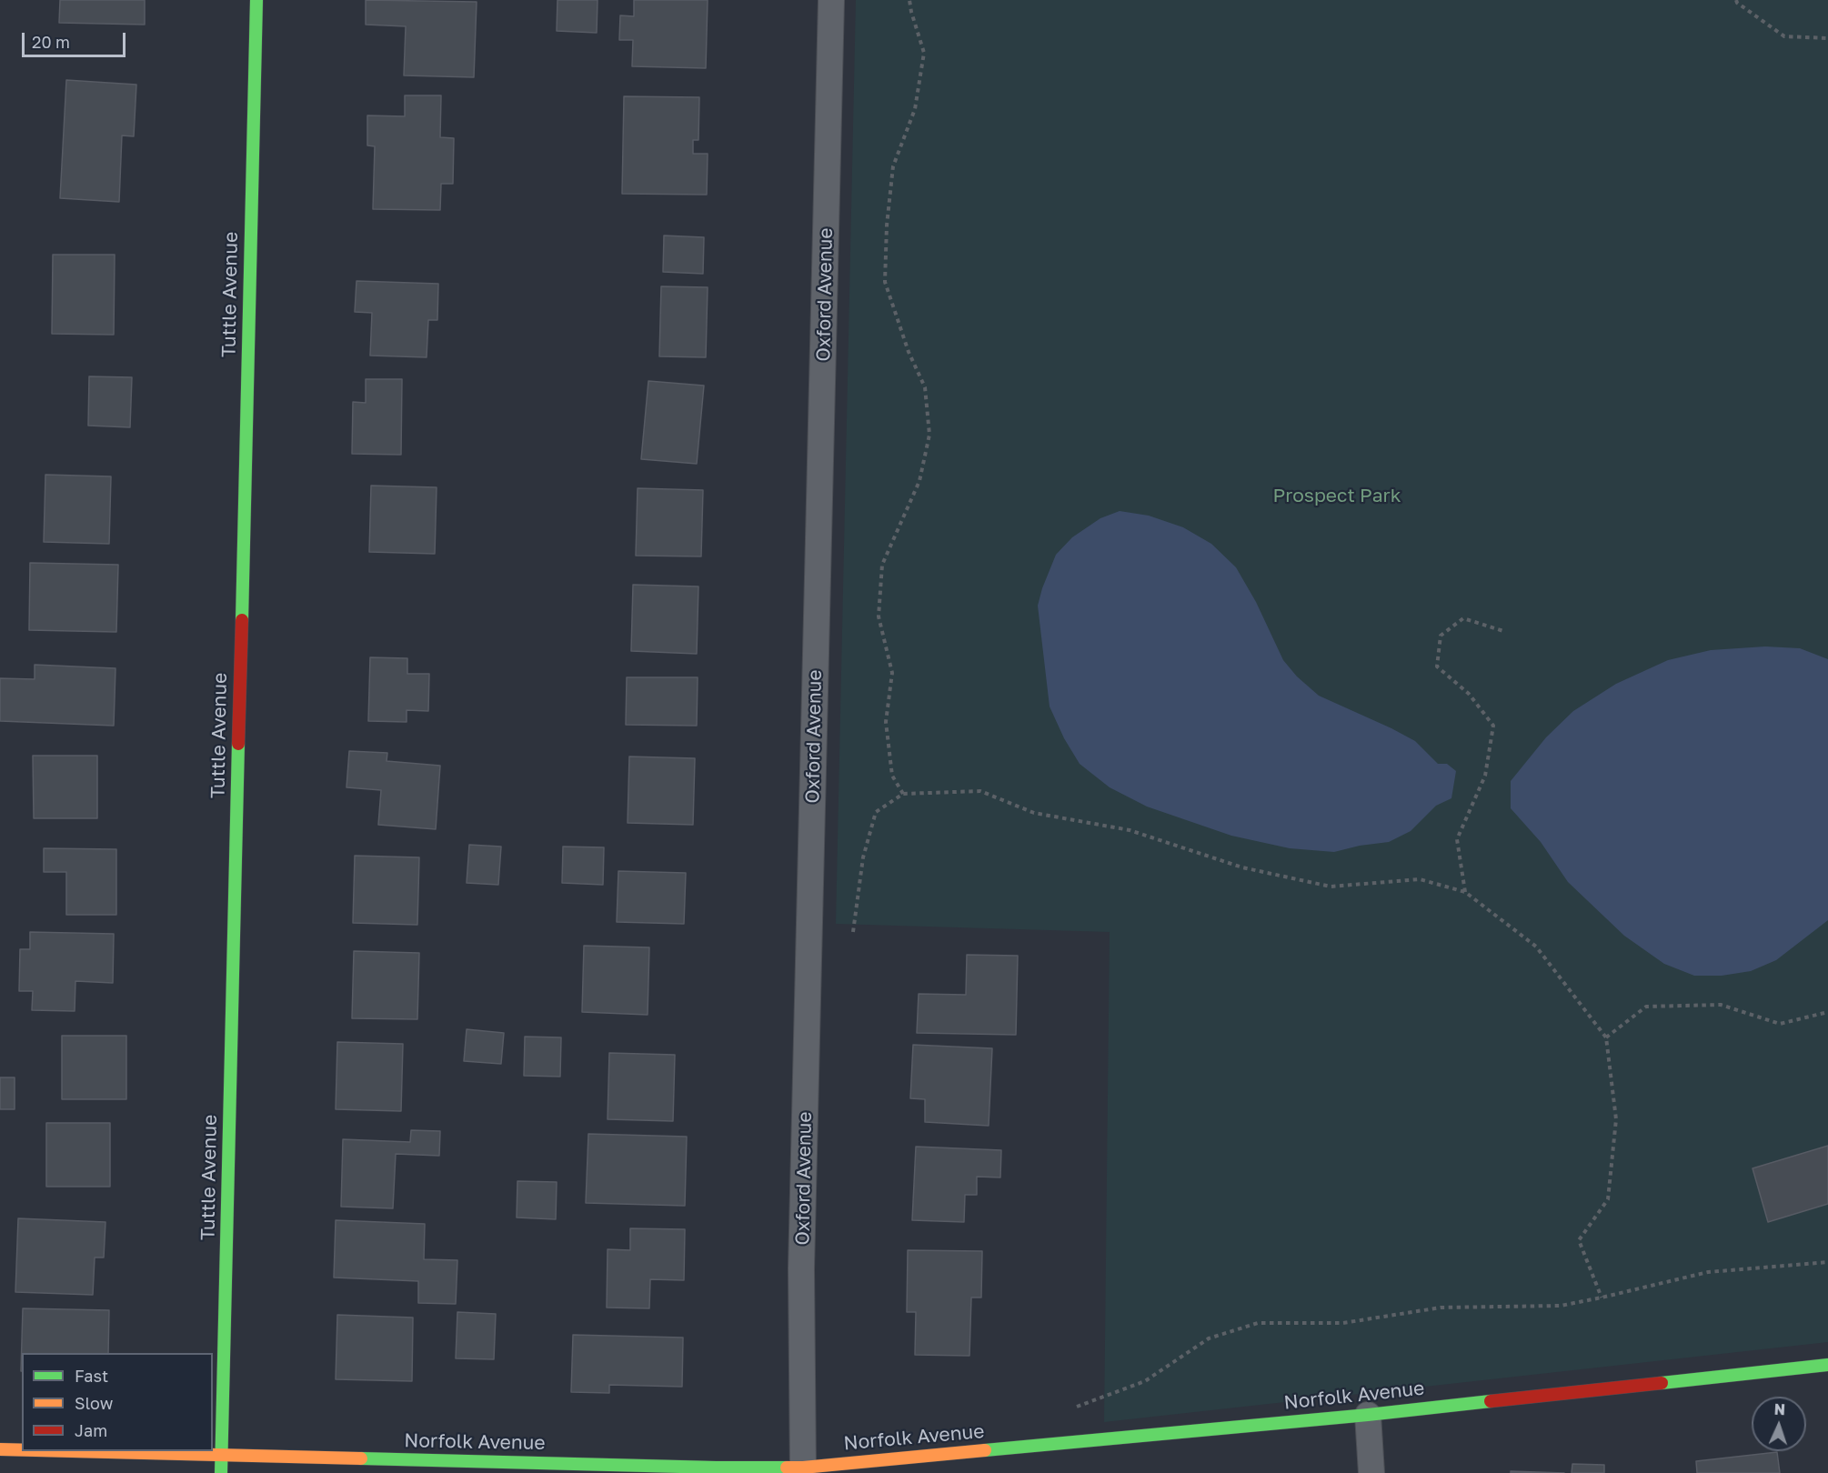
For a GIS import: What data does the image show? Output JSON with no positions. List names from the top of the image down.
{
  "streets": {
    "street": ["Tuttle Avenue", "Oxford Avenue", "Norfolk Avenue"]
  },
  "crossings": [
    ["Tuttle Avenue", "Norfolk Avenue"],
    ["Oxford Avenue", "Norfolk Avenue"]
  ],
  "parks": ["Prospect Park"],
  "legend": ["Fast", "Slow", "Jam"],
  "scale_bar": "20 m",
  "north": "top"
}
